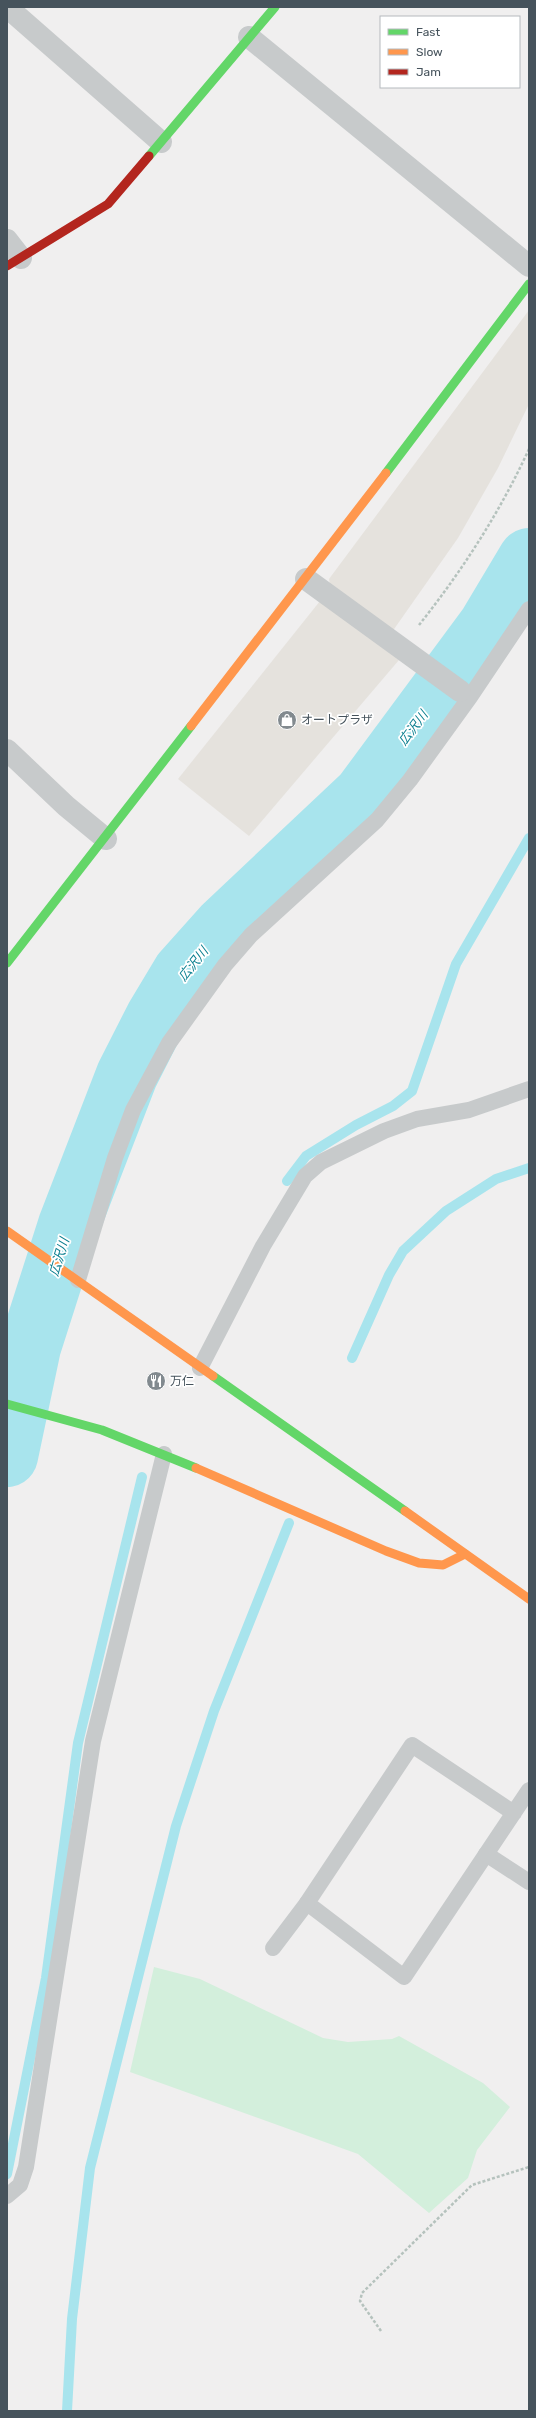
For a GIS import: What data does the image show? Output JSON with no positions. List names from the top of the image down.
{
  "water": ["広沢川"],
  "places": {
    "shop": ["オートプラザ"],
    "restaurant": ["万仁"]
  },
  "legend": ["Fast", "Slow", "Jam"]
}
